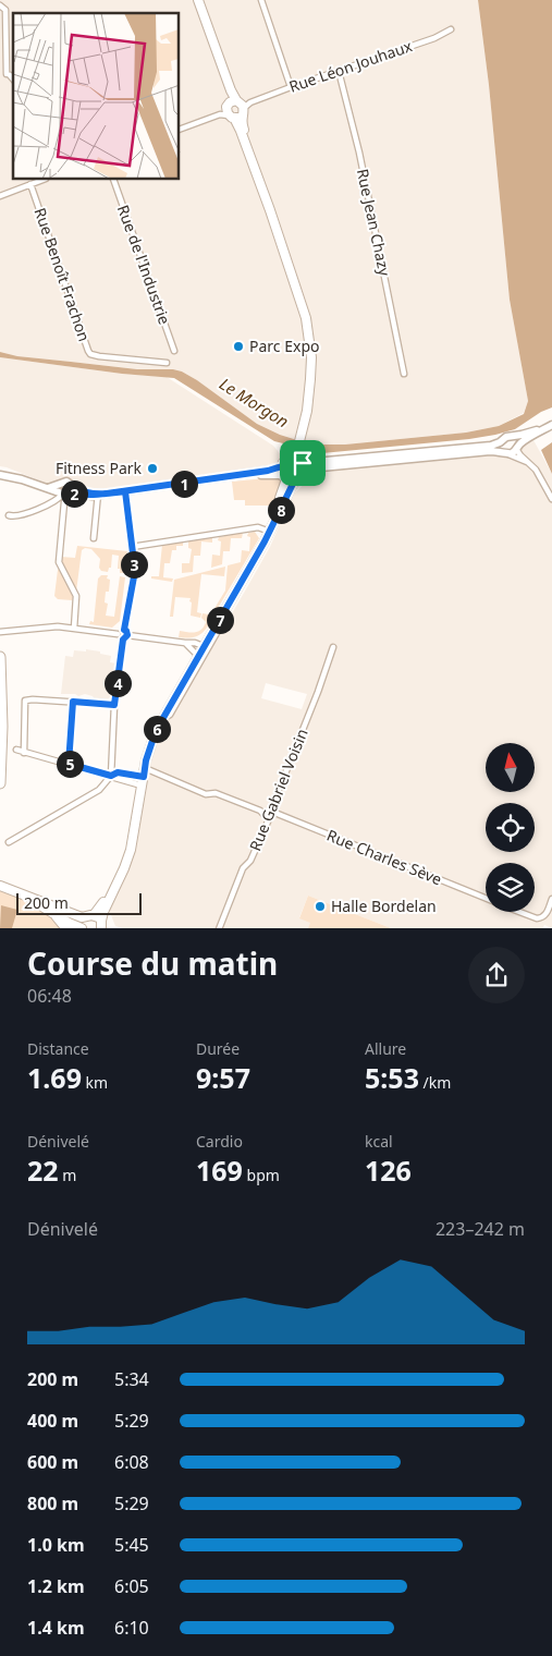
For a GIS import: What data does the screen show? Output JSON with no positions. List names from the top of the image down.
{
  "streets": {
    "street": [
      "Rue Léon Jouhaux",
      "Rue Jean Chazy",
      "Rue de l'Industrie",
      "Rue Benoît Frachon",
      "Rue Gabriel Voisin",
      "Rue Charles Sève"
    ]
  },
  "crossings": [
    ["Rue Léon Jouhaux", "Rue Jean Chazy"],
    ["Rue Gabriel Voisin", "Rue Charles Sève"]
  ],
  "water": ["Le Morgon"],
  "places": ["Parc Expo", "Fitness Park", "Halle Bordelan"],
  "scale_bar": "200 m",
  "north": "top",
  "page": {
    "pins": [
      "1",
      "2",
      "8",
      "3",
      "7",
      "4",
      "6",
      "5"
    ],
    "scale": "200 m",
    "heading": ["Course du matin", "06:48"],
    "stats": [
      ["Distance", "1.69 km"],
      ["Durée", "9:57"],
      ["Allure", "5:53 /km"],
      ["Dénivelé", "22 m"],
      ["Cardio", "169 bpm"],
      ["kcal", "126"]
    ],
    "chart": ["Dénivelé", "223–242 m"],
    "list": [
      {
        "name": "200 m",
        "note": "5:34"
      },
      {
        "name": "400 m",
        "note": "5:29"
      },
      {
        "name": "600 m",
        "note": "6:08"
      },
      {
        "name": "800 m",
        "note": "5:29"
      },
      {
        "name": "1.0 km",
        "note": "5:45"
      },
      {
        "name": "1.2 km",
        "note": "6:05"
      },
      {
        "name": "1.4 km",
        "note": "6:10"
      }
    ]
  }
}
